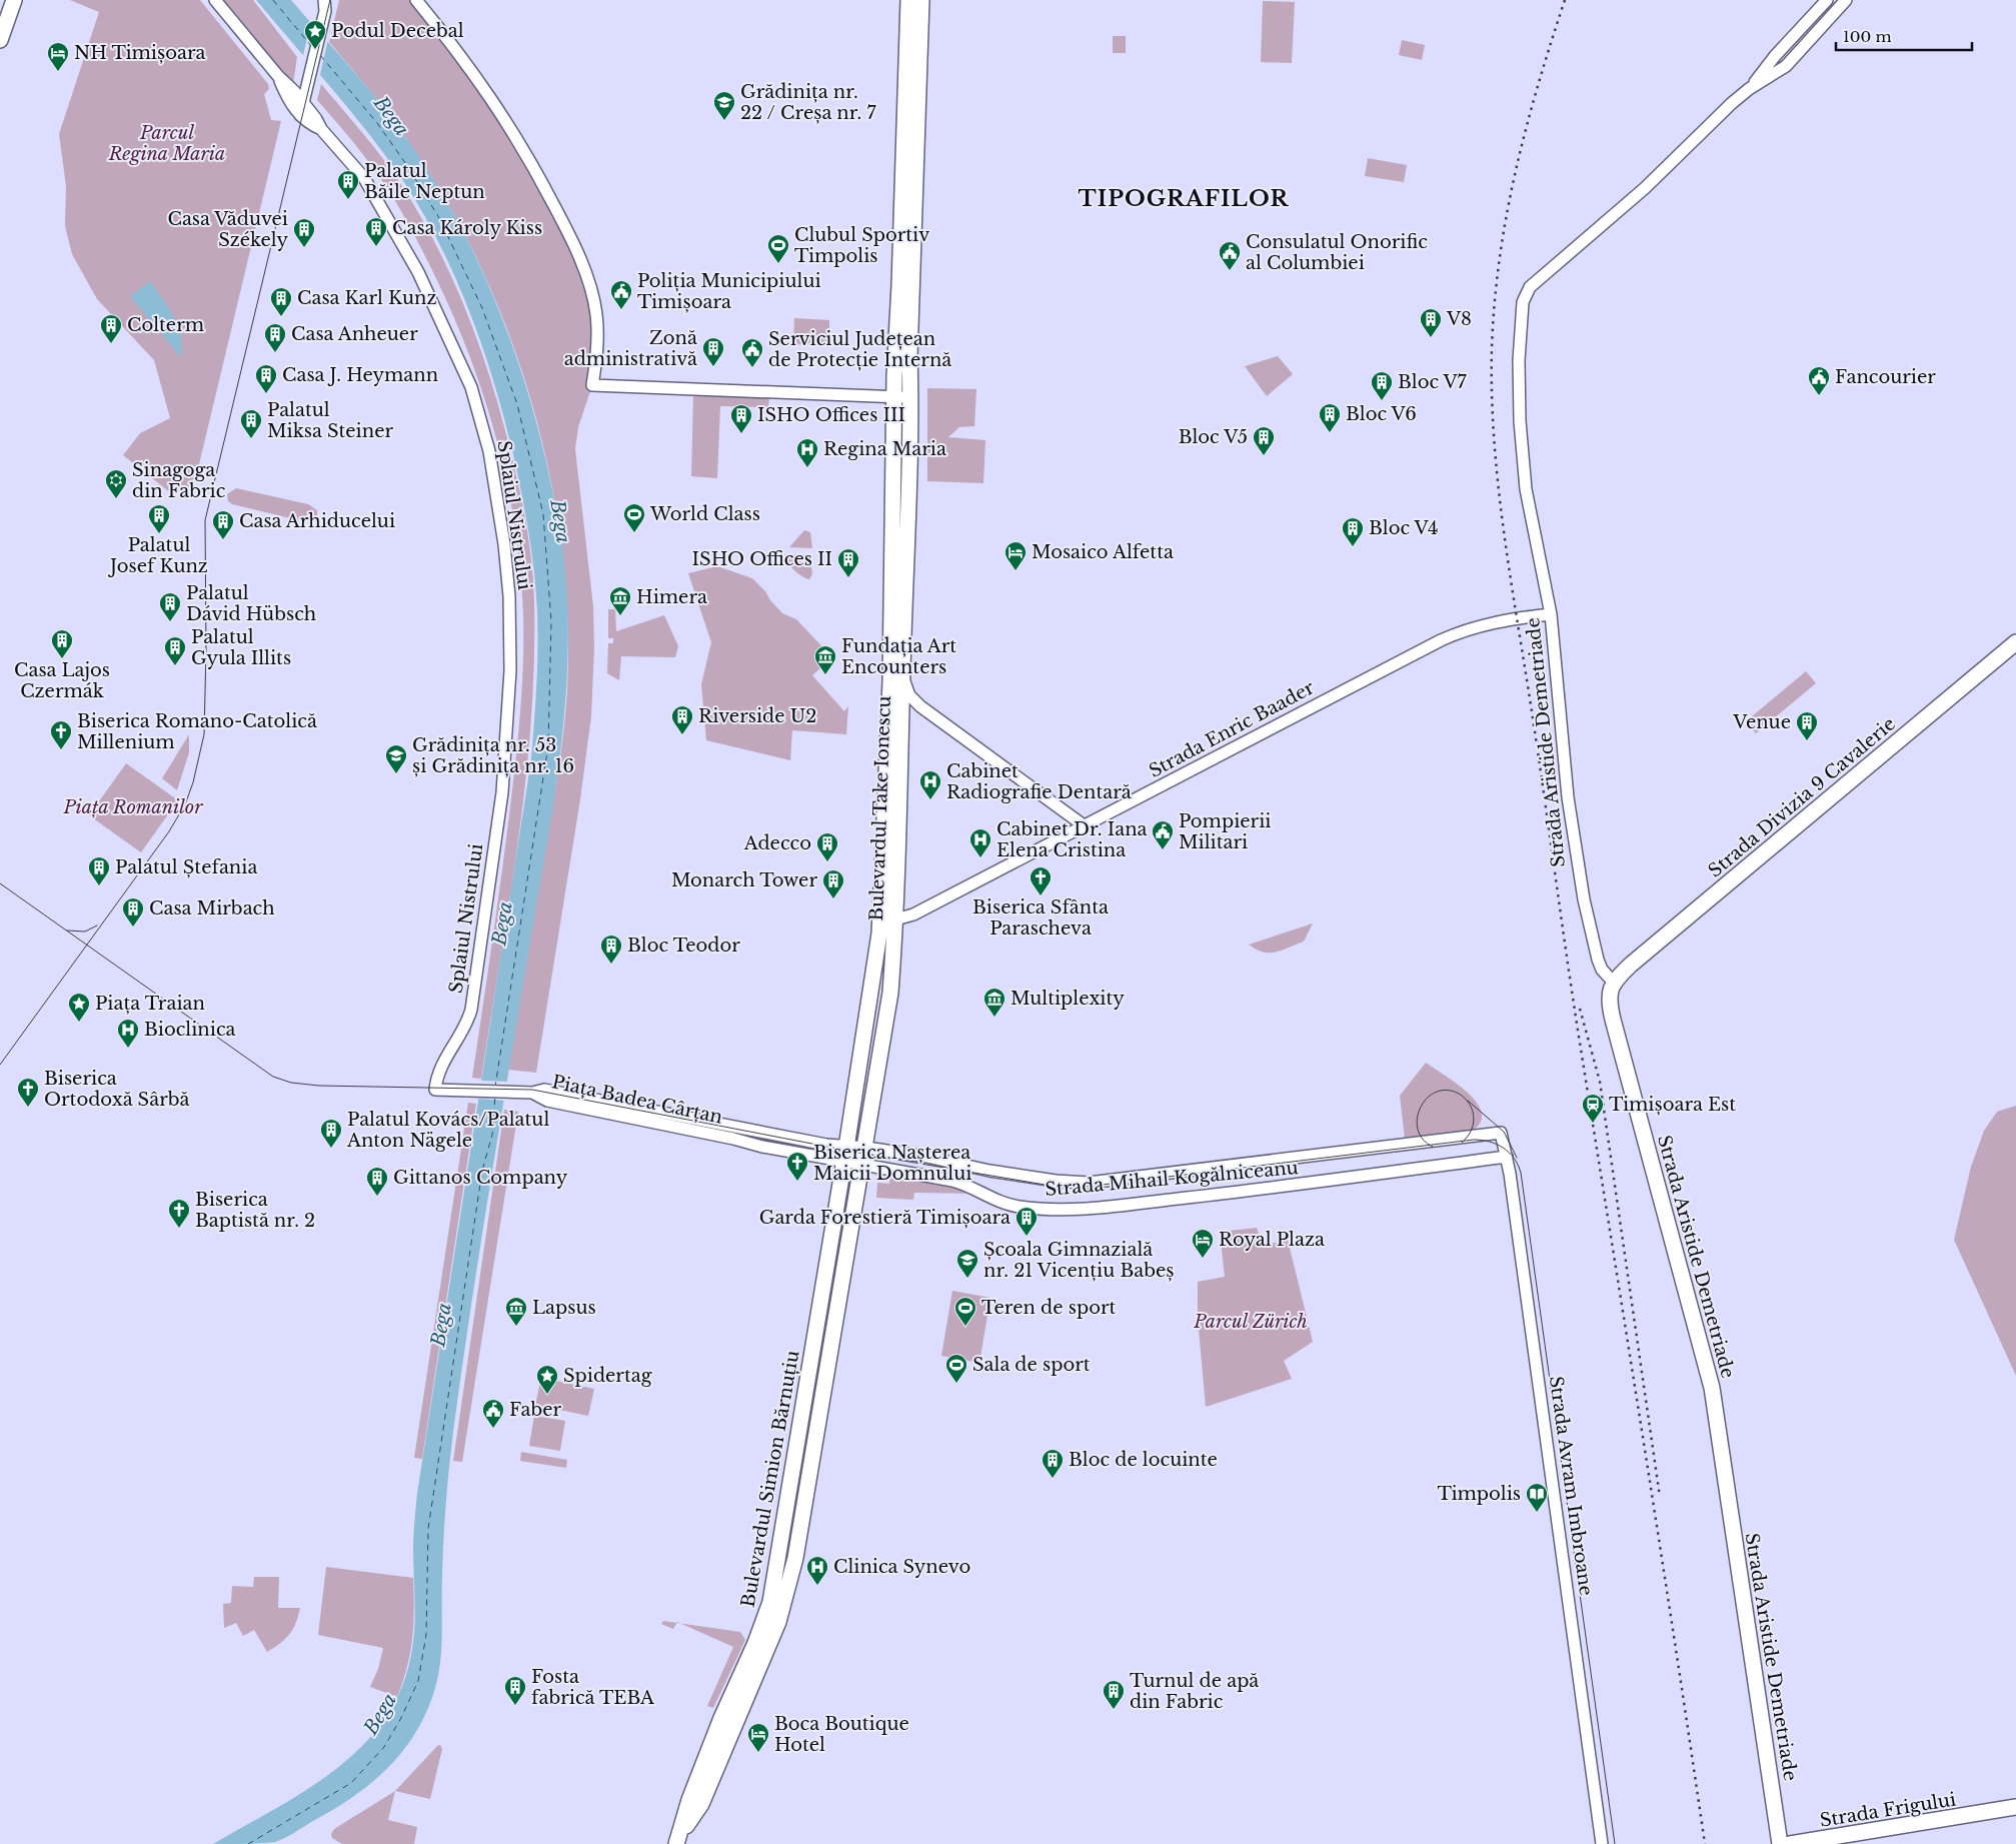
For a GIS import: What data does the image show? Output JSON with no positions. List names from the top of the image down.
{
  "streets": {
    "main road": [
      "Strada Aristide Demetriade",
      "Strada Divizia 9 Cavalerie",
      "Bulevardul Take Ionescu",
      "Bulevardul Simion Bărnuțiu",
      "Strada Frigului"
    ],
    "street": [
      "Splaiul Nistrului",
      "Strada Enric Baader",
      "Piața Badea Cârțan",
      "Strada Mihail Kogălniceanu",
      "Strada Avram Imbroane"
    ]
  },
  "crossings": [
    ["Splaiul Nistrului", "Piața Badea Cârțan"],
    ["Strada Enric Baader", "Strada Aristide Demetriade"],
    ["Strada Enric Baader", "Bulevardul Take Ionescu"],
    ["Strada Aristide Demetriade", "Strada Divizia 9 Cavalerie"],
    ["Bulevardul Take Ionescu", "Piața Badea Cârțan"],
    ["Bulevardul Take Ionescu", "Strada Mihail Kogălniceanu"],
    ["Bulevardul Take Ionescu", "Bulevardul Simion Bărnuțiu"],
    ["Piața Badea Cârțan", "Strada Mihail Kogălniceanu"],
    ["Piața Badea Cârțan", "Bulevardul Simion Bărnuțiu"],
    ["Strada Mihail Kogălniceanu", "Bulevardul Simion Bărnuțiu"],
    ["Strada Mihail Kogălniceanu", "Strada Avram Imbroane"]
  ],
  "districts": ["TIPOGRAFILOR"],
  "water": ["Bega"],
  "parks": ["Parcul Regina Maria", "Piața Romanilor", "Parcul Zürich"],
  "places": {
    "place": ["Podul Decebal", "Piața Traian", "Spidertag"],
    "hotel": [
      "NH Timișoara",
      "Mosaico Alfetta",
      "Royal Plaza",
      "Boca Boutique Hotel"
    ],
    "school or university": ["Grădinița nr. 22 / Creșa nr. 7", "Grădinița nr. 53 și Grădinița nr. 16", "Școala Gimnazială nr. 21 Vicențiu Babeș"],
    "building": [
      "Palatul Băile Neptun",
      "Casa Károly Kiss",
      "Casa Văduvei Székely",
      "Casa Karl Kunz",
      "V8",
      "Colterm",
      "Casa Anheuer",
      "Zonă administrativă",
      "Casa J. Heymann",
      "Bloc V7",
      "Bloc V6",
      "ISHO Offices III",
      "Palatul Miksa Steiner",
      "Bloc V5",
      "Palatul Josef Kunz",
      "Casa Arhiducelui",
      "Bloc V4",
      "ISHO Offices II",
      "Palatul Dávid Hübsch",
      "Casa Lajos Czermák",
      "Palatul Gyula Illits",
      "Riverside U2",
      "Venue",
      "Adecco",
      "Palatul Ștefania",
      "Monarch Tower",
      "Casa Mirbach",
      "Bloc Teodor",
      "Palatul Kovács/Palatul Anton Nägele",
      "Gittanos Company",
      "Garda Forestieră Timișoara",
      "Bloc de locuinte",
      "Fosta fabrică TEBA",
      "Turnul de apă din Fabric"
    ],
    "sports": [
      "Clubul Sportiv Timpolis",
      "World Class",
      "Teren de sport",
      "Sala de sport"
    ],
    "public building": [
      "Consulatul Onorific al Columbiei",
      "Poliția Municipiului Timișoara",
      "Serviciul Județean de Protecție Internă",
      "Fancourier",
      "Pompierii Militari",
      "Faber"
    ],
    "hospital": [
      "Regina Maria",
      "Cabinet Radiografie Dentară",
      "Cabinet Dr. Iana Elena Cristina",
      "Bioclinica",
      "Clinica Synevo"
    ],
    "synagogue": ["Sinagoga din Fabric"],
    "museum": [
      "Himera",
      "Fundația Art Encounters",
      "Multiplexity",
      "Lapsus"
    ],
    "church": [
      "Biserica Romano-Catolică Millenium",
      "Biserica Sfânta Parascheva",
      "Biserica Ortodoxă Sârbă",
      "Biserica Nașterea Maicii Domnului",
      "Biserica Baptistă nr. 2"
    ],
    "station": ["Timișoara Est"],
    "library": ["Timpolis"]
  },
  "scale_bar": "100 m"
}
